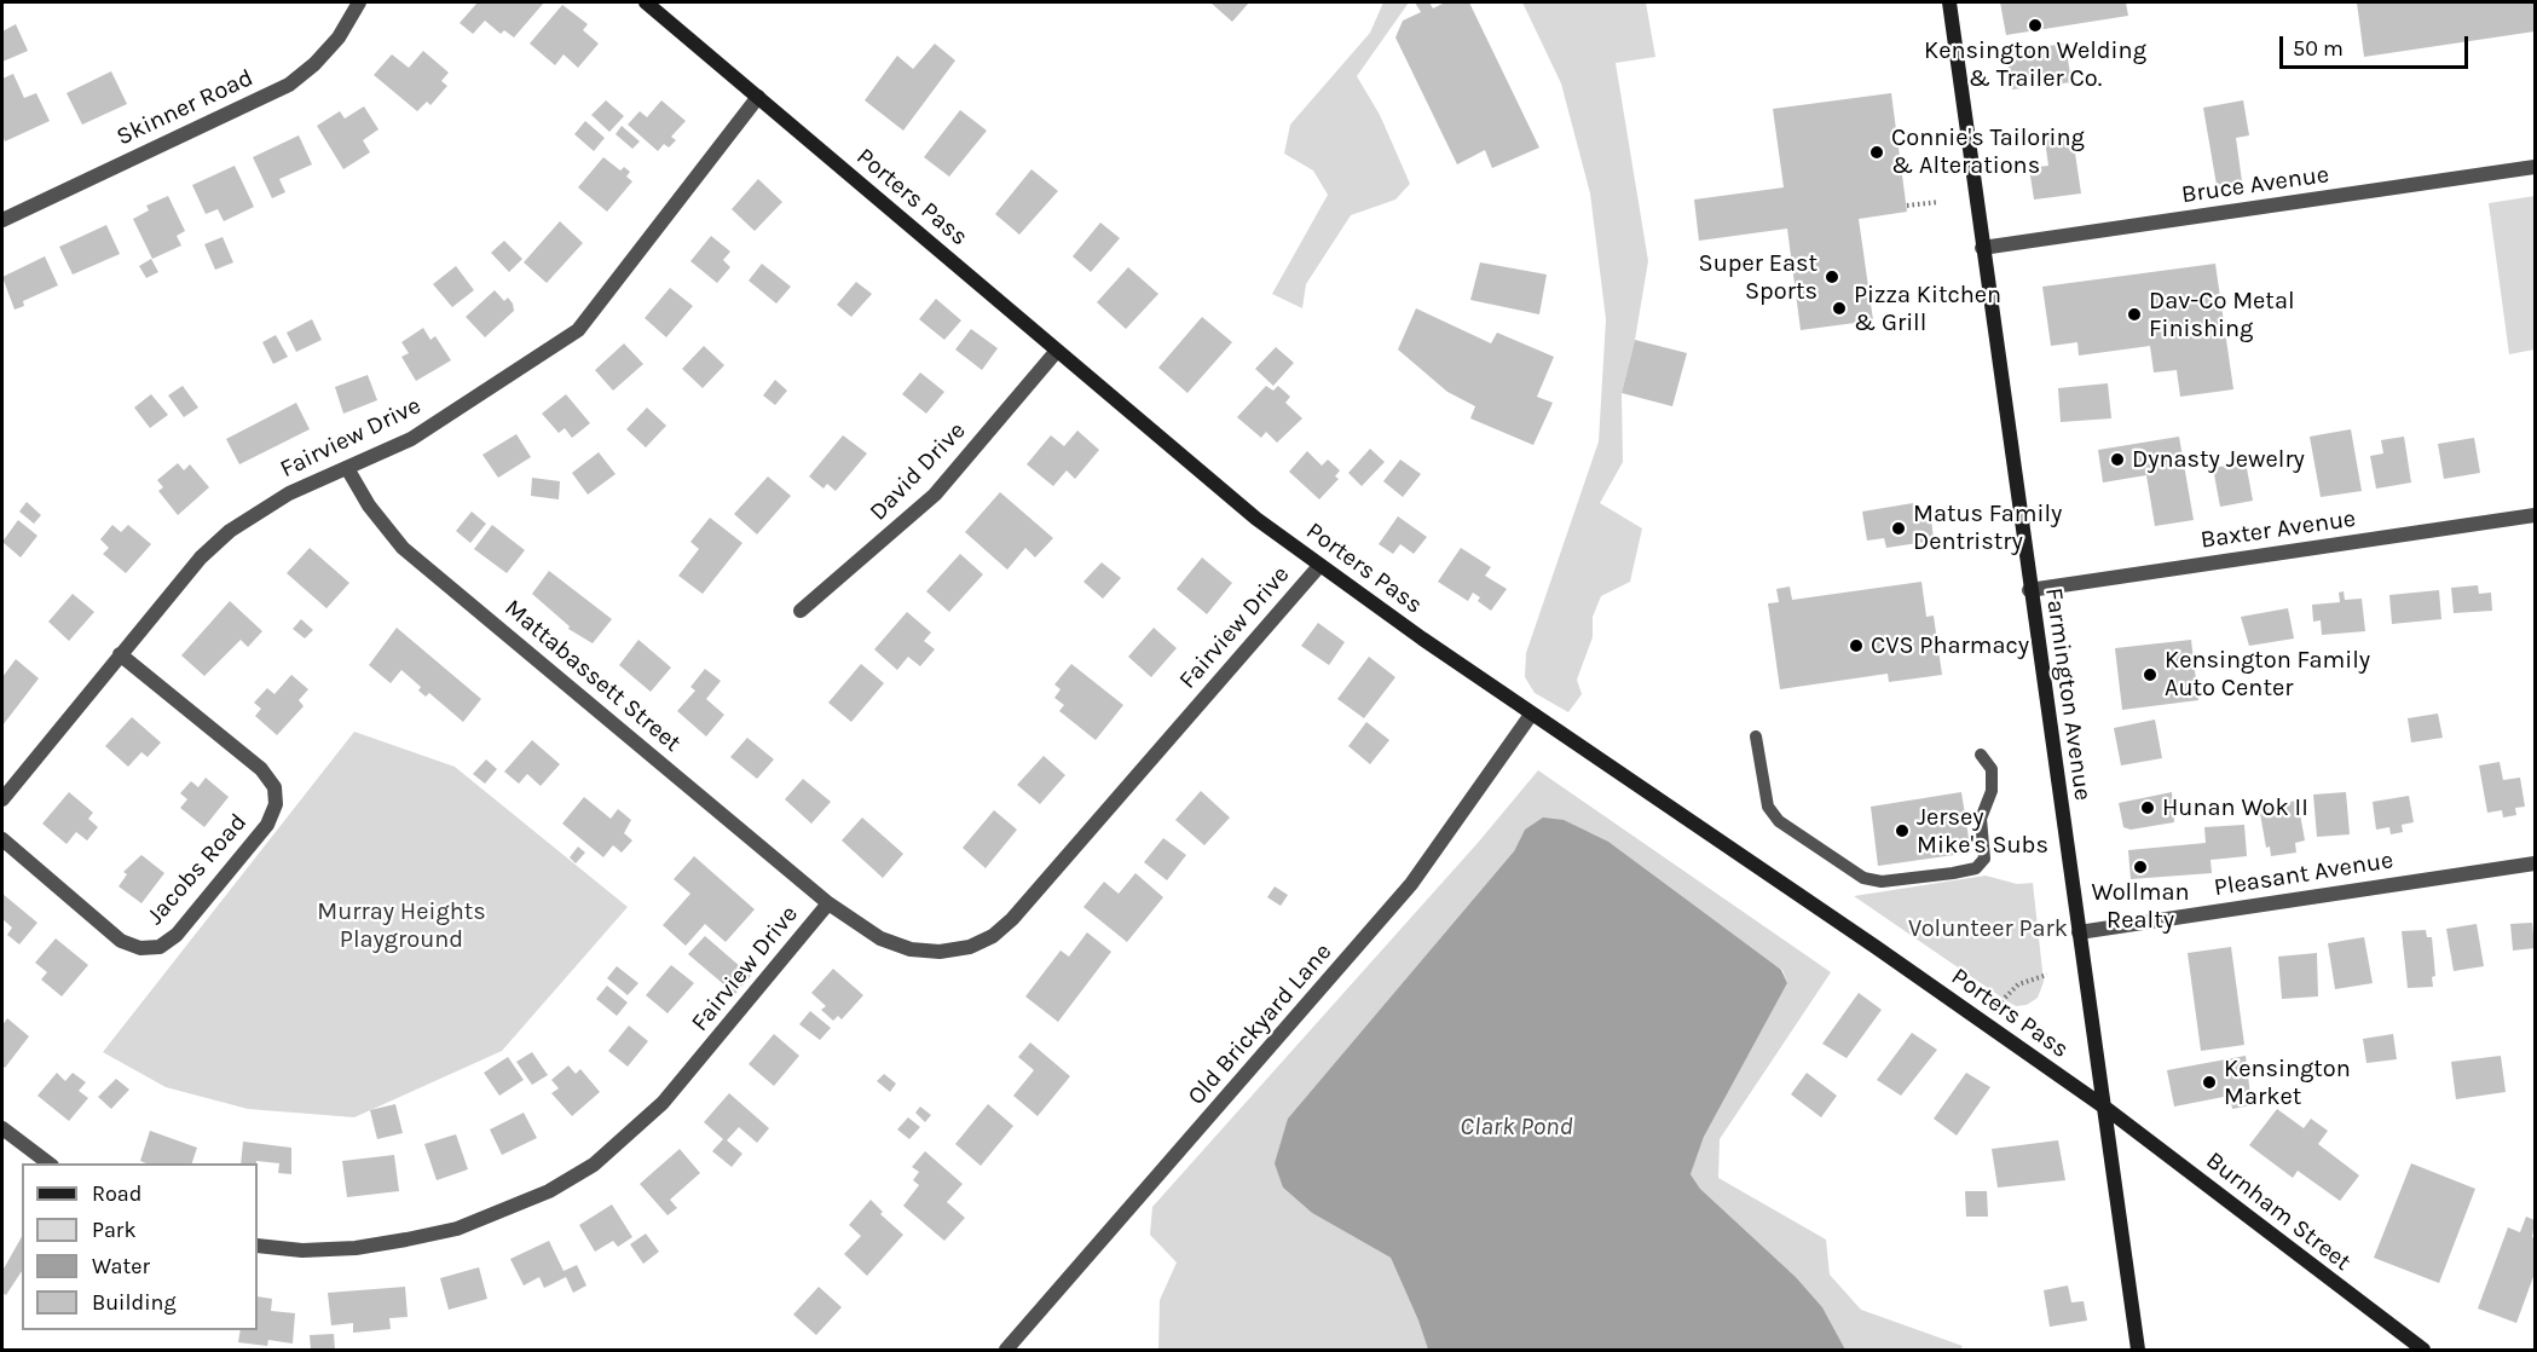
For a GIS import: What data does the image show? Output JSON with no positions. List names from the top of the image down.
{
  "streets": {
    "street": [
      "Skinner Road",
      "Bruce Avenue",
      "Porters Pass",
      "Fairview Drive",
      "David Drive",
      "Baxter Avenue",
      "Mattabassett Street",
      "Farmington Avenue",
      "Jacobs Road",
      "Pleasant Avenue",
      "Old Brickyard Lane",
      "Burnham Street"
    ]
  },
  "crossings": [
    ["Bruce Avenue", "Farmington Avenue"],
    ["Porters Pass", "Fairview Drive"],
    ["Porters Pass", "David Drive"],
    ["Porters Pass", "Farmington Avenue"],
    ["Porters Pass", "Old Brickyard Lane"],
    ["Porters Pass", "Burnham Street"],
    ["Fairview Drive", "Mattabassett Street"],
    ["Fairview Drive", "Jacobs Road"],
    ["Baxter Avenue", "Farmington Avenue"],
    ["Farmington Avenue", "Pleasant Avenue"],
    ["Farmington Avenue", "Burnham Street"]
  ],
  "water": ["Clark Pond"],
  "parks": ["Murray Heights Playground", "Volunteer Park"],
  "places": [
    "Kensington Welding & Trailer Co.",
    "Connie's Tailoring & Alterations",
    "Super East Sports",
    "Pizza Kitchen & Grill",
    "Dav-Co Metal Finishing",
    "Dynasty Jewelry",
    "Matus Family Dentristry",
    "CVS Pharmacy",
    "Kensington Family Auto Center",
    "Hunan Wok II",
    "Jersey Mike's Subs",
    "Wollman Realty",
    "Kensington Market"
  ],
  "legend": [
    "Road",
    "Park",
    "Water",
    "Building"
  ],
  "scale_bar": "50 m"
}
